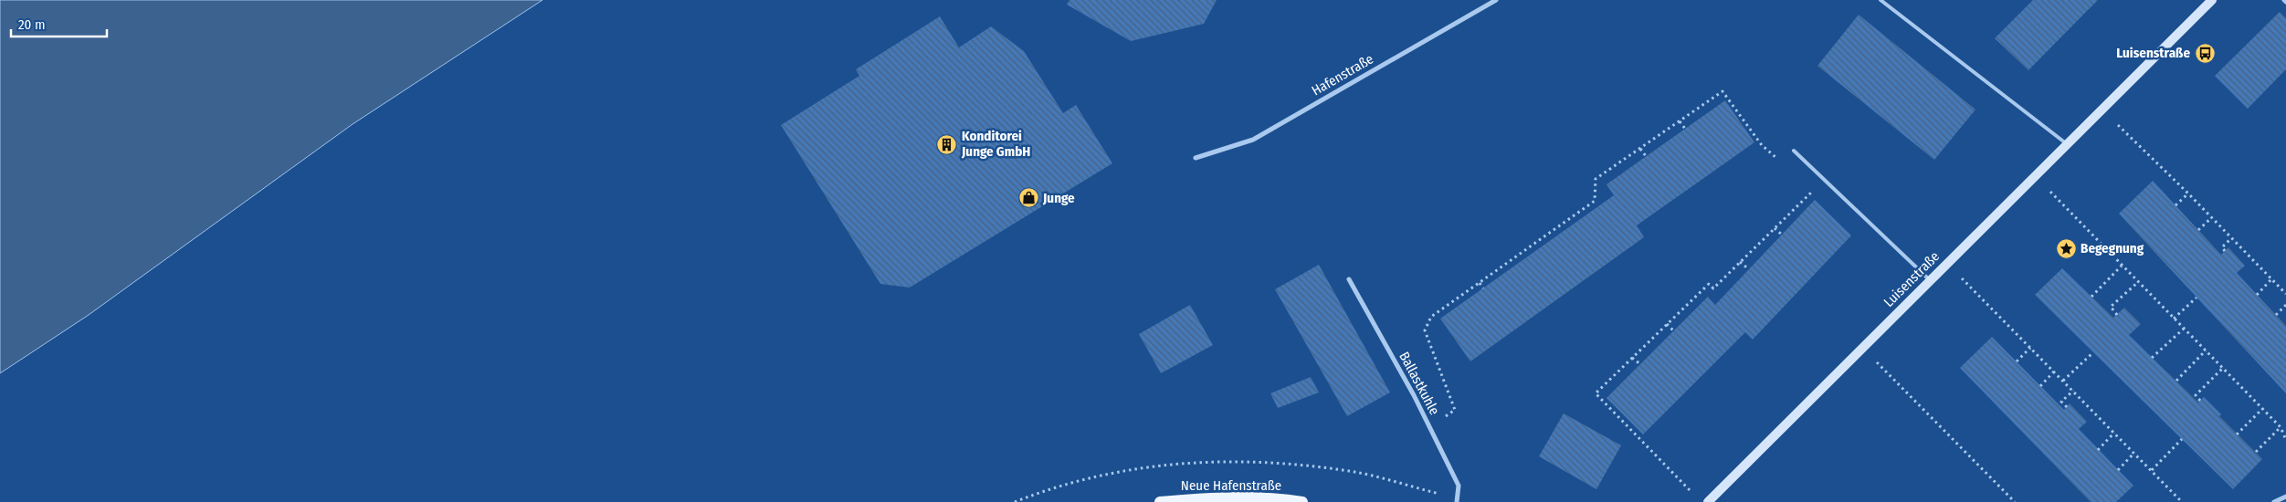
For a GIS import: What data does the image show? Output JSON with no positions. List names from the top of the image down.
{
  "streets": {
    "main road": ["Neue Hafenstraße"],
    "street": ["Hafenstraße", "Luisenstraße", "Ballastkuhle"]
  },
  "places": {
    "bus stop": ["Luisenstraße"],
    "building": ["Konditorei Junge GmbH"],
    "shop": ["Junge"],
    "place": ["Begegnung"]
  },
  "scale_bar": "20 m"
}
